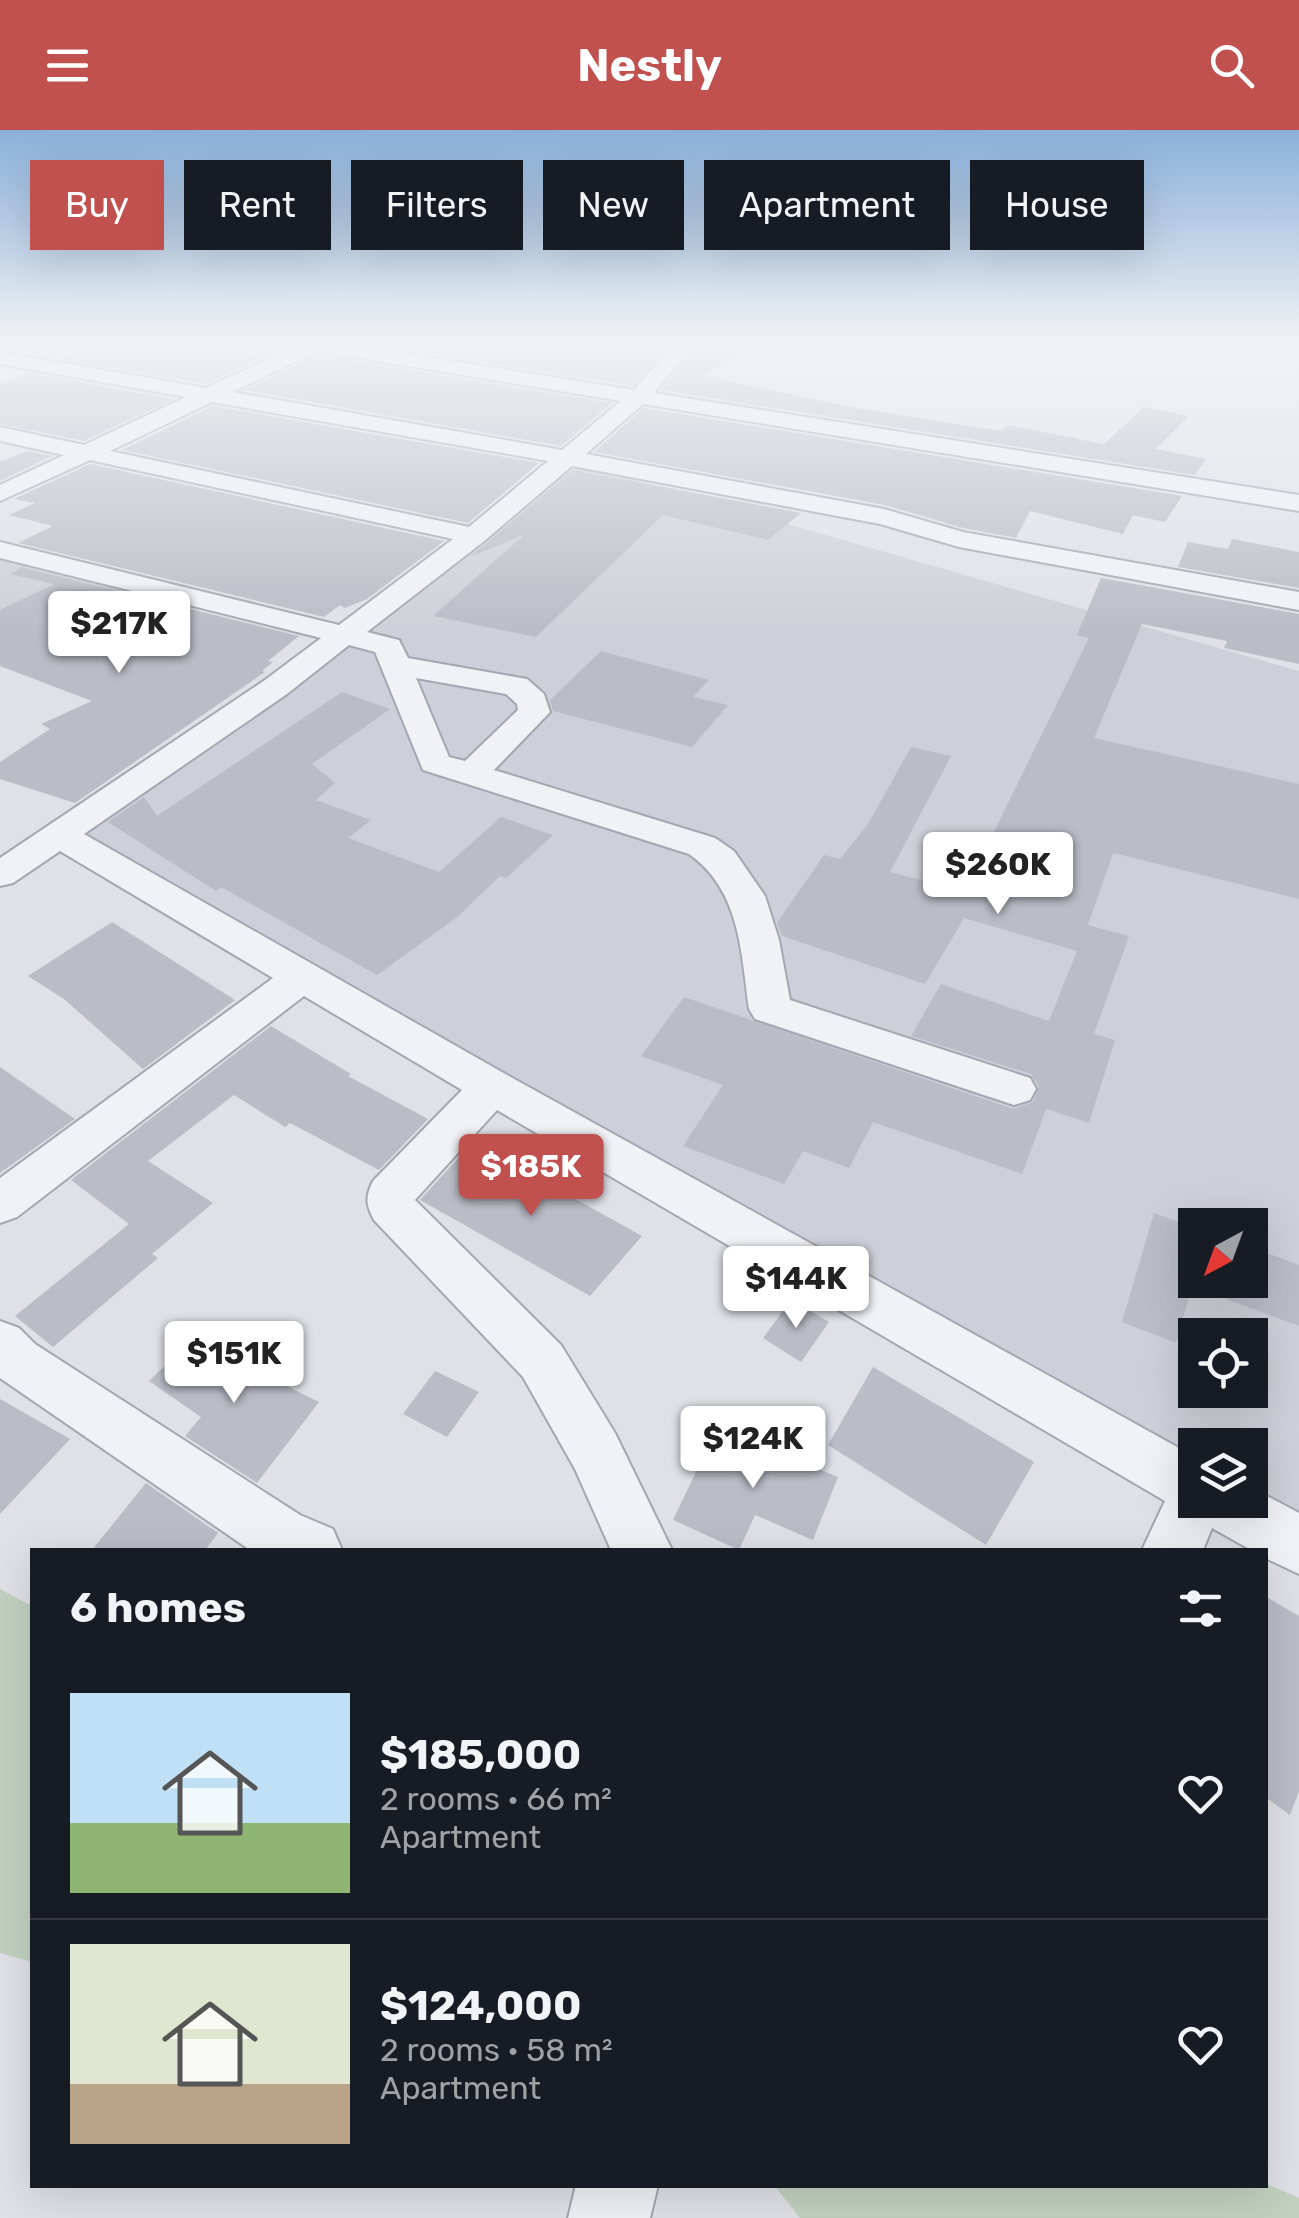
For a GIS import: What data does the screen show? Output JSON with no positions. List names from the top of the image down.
{
  "north": "bottom left",
  "page": {
    "header": "Nestly",
    "chip": [
      "Buy",
      "Rent",
      "Filters",
      "New",
      "Apartment",
      "House"
    ],
    "price": [
      "$217K",
      "$260K",
      "$185K",
      "$144K",
      "$151K",
      "$124K"
    ],
    "heading": "6 homes",
    "list": [
      {
        "name": "$185,000",
        "note": "2 rooms · 66 m² · Apartment"
      },
      {
        "name": "$124,000",
        "note": "2 rooms · 58 m² · Apartment"
      }
    ]
  }
}
